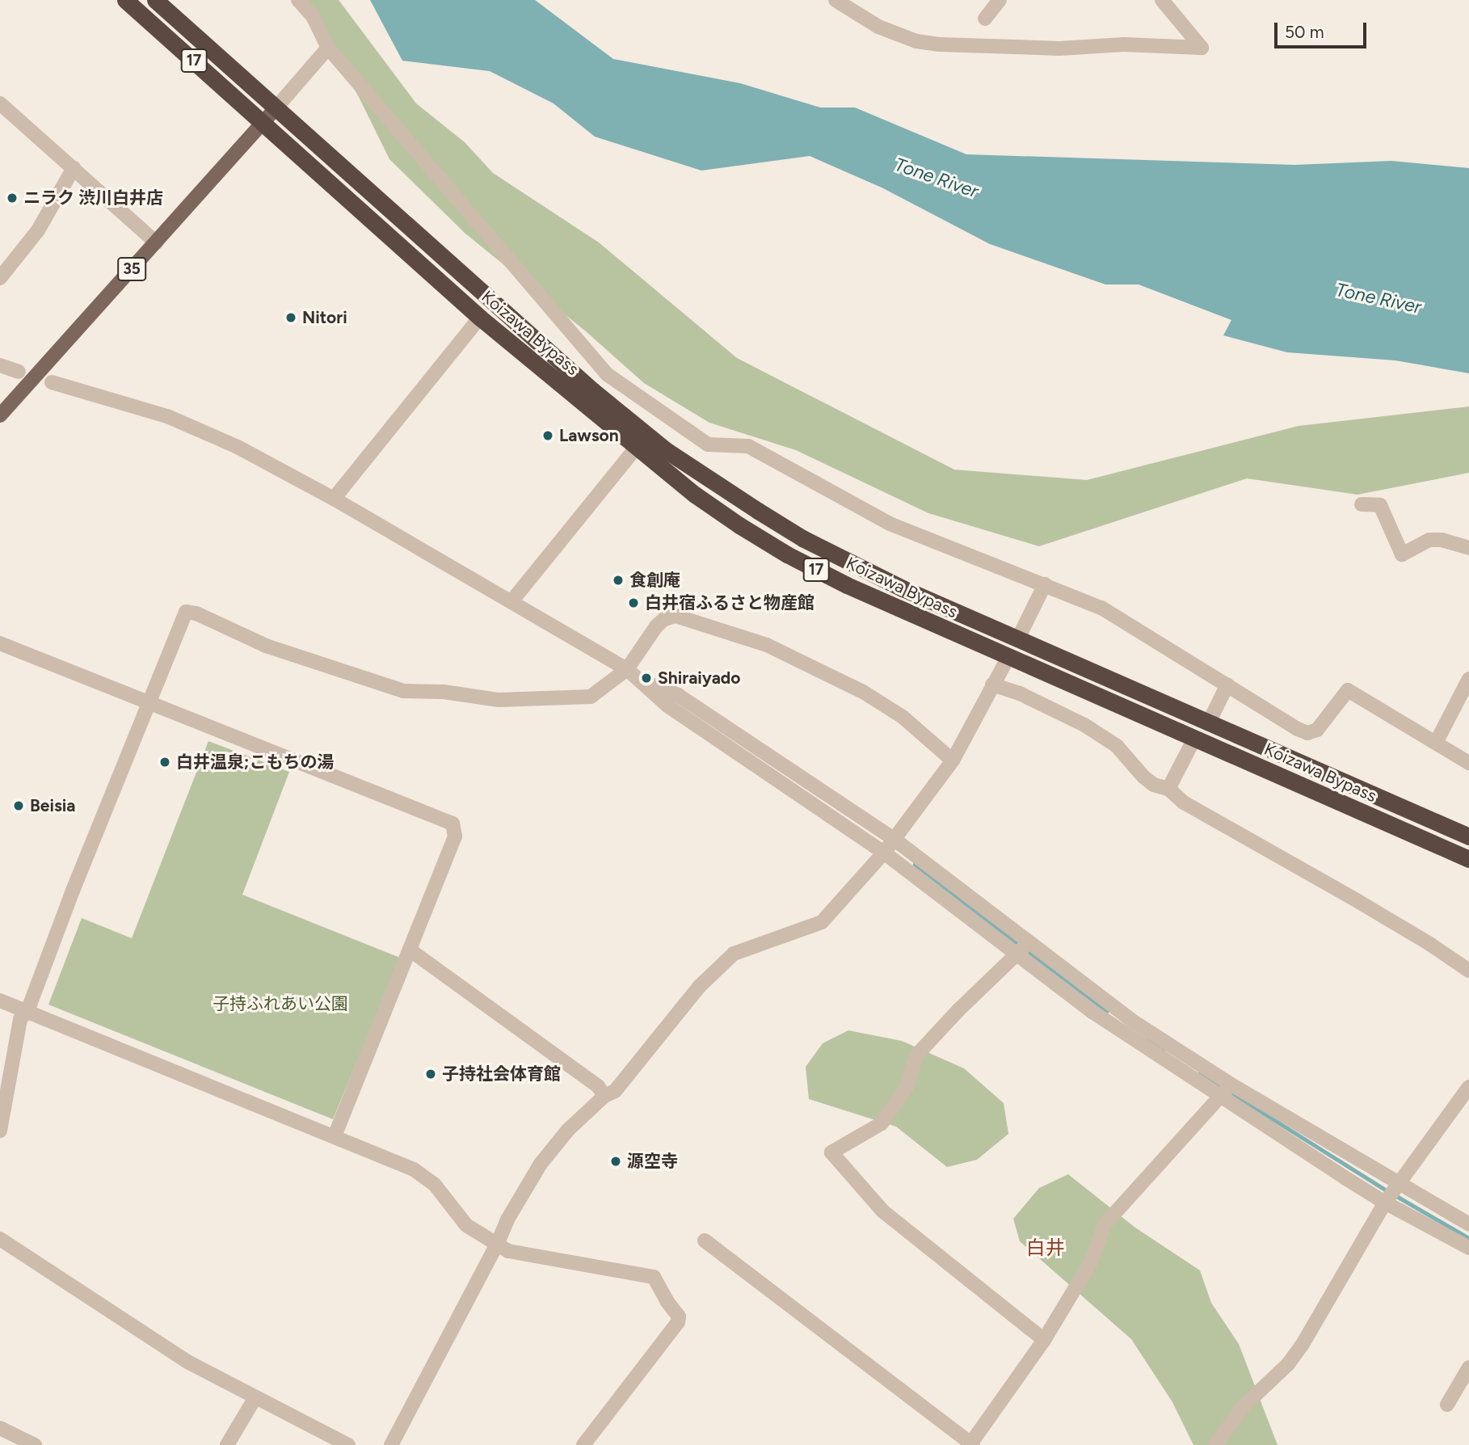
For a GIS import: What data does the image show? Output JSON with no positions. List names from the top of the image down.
{
  "streets": {
    "highway": ["17", "Koizawa Bypass"],
    "main road": ["35"]
  },
  "crossings": [
    ["35", "Koizawa Bypass"]
  ],
  "districts": ["白井"],
  "water": ["Tone River"],
  "parks": ["子持ふれあい公園"],
  "places": [
    "ニラク 渋川白井店",
    "Nitori",
    "Lawson",
    "食創庵",
    "白井宿ふるさと物産館",
    "Shiraiyado",
    "白井温泉;こもちの湯",
    "Beisia",
    "子持社会体育館",
    "源空寺"
  ],
  "scale_bar": "50 m"
}
